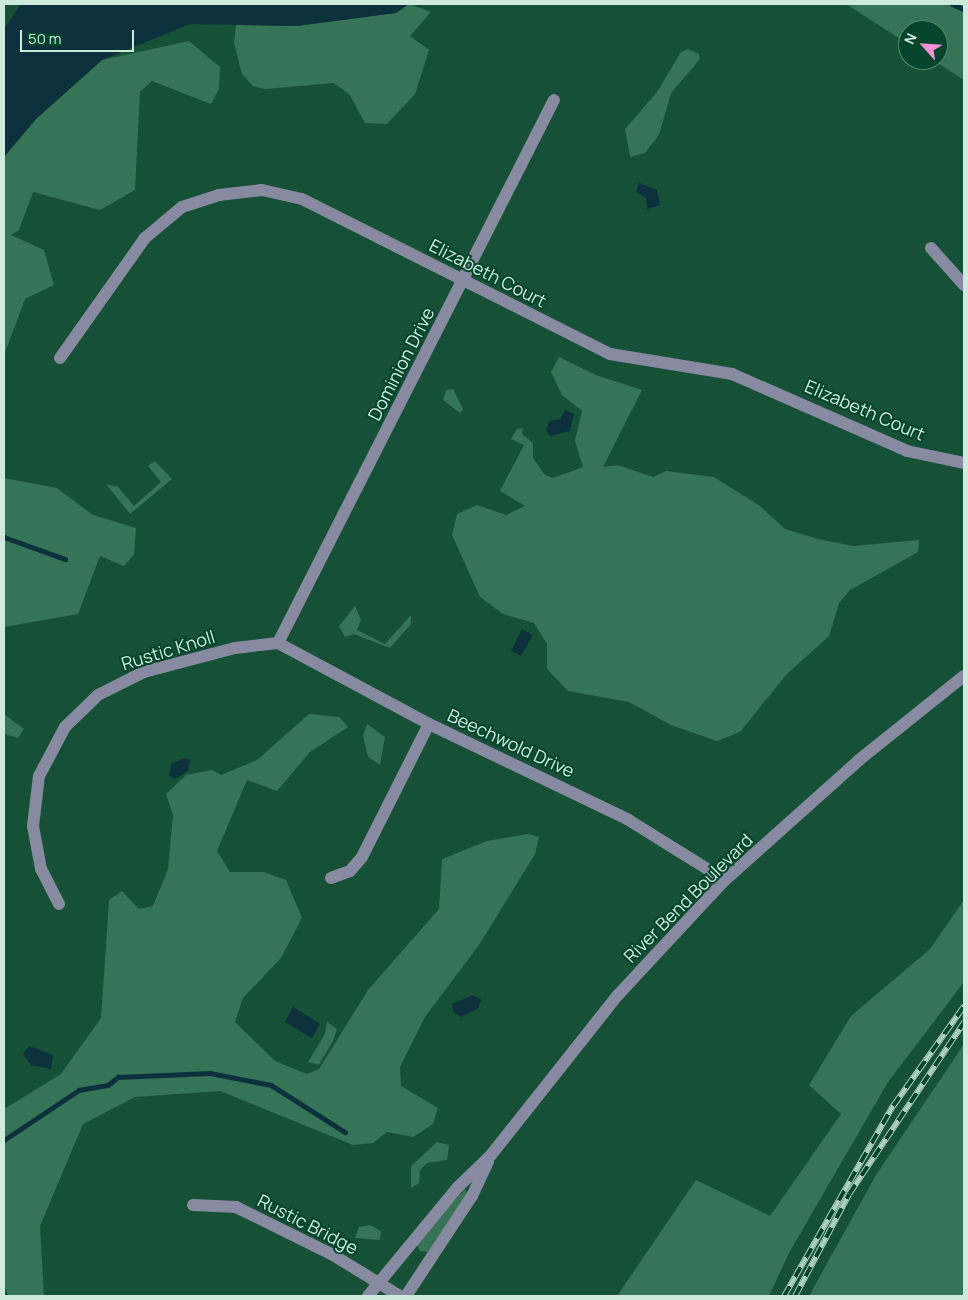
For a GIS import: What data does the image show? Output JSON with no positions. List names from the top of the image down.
{
  "streets": {
    "street": [
      "Elizabeth Court",
      "Dominion Drive",
      "Rustic Knoll",
      "Beechwold Drive",
      "River Bend Boulevard",
      "Rustic Bridge"
    ]
  },
  "crossings": [
    ["Elizabeth Court", "Dominion Drive"],
    ["Dominion Drive", "Rustic Knoll"],
    ["Dominion Drive", "Beechwold Drive"],
    ["Rustic Knoll", "Beechwold Drive"],
    ["Beechwold Drive", "River Bend Boulevard"],
    ["River Bend Boulevard", "Rustic Bridge"]
  ],
  "scale_bar": "50 m",
  "north": "top left"
}
